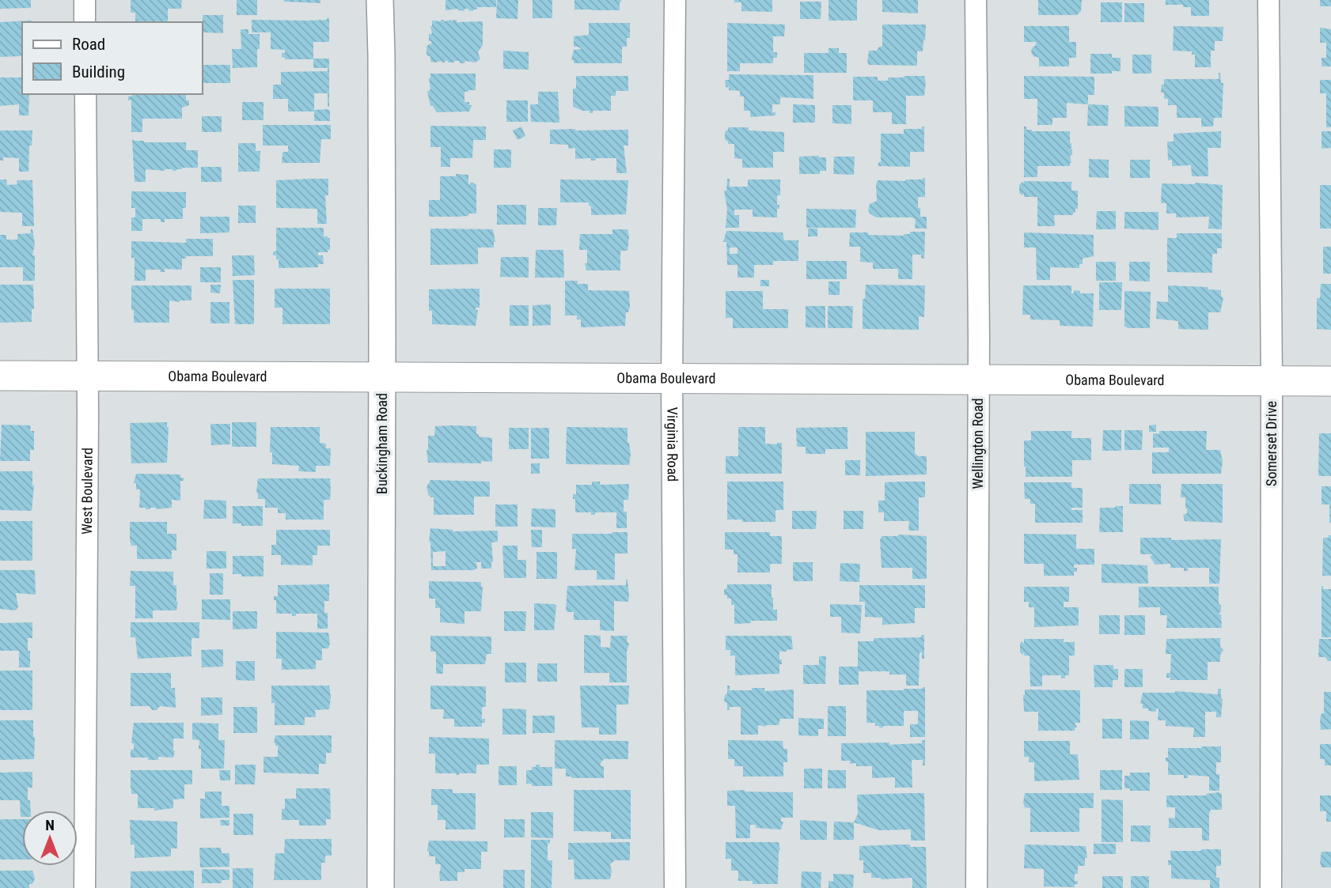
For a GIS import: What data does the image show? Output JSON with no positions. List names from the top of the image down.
{
  "streets": {
    "main road": ["Obama Boulevard"],
    "street": [
      "Buckingham Road",
      "Virginia Road",
      "Wellington Road",
      "Somerset Drive",
      "West Boulevard"
    ]
  },
  "crossings": [
    ["Obama Boulevard", "Buckingham Road"],
    ["Obama Boulevard", "Virginia Road"],
    ["Obama Boulevard", "Wellington Road"],
    ["Obama Boulevard", "Somerset Drive"],
    ["Obama Boulevard", "West Boulevard"]
  ],
  "legend": ["Road", "Building"],
  "north": "top"
}
